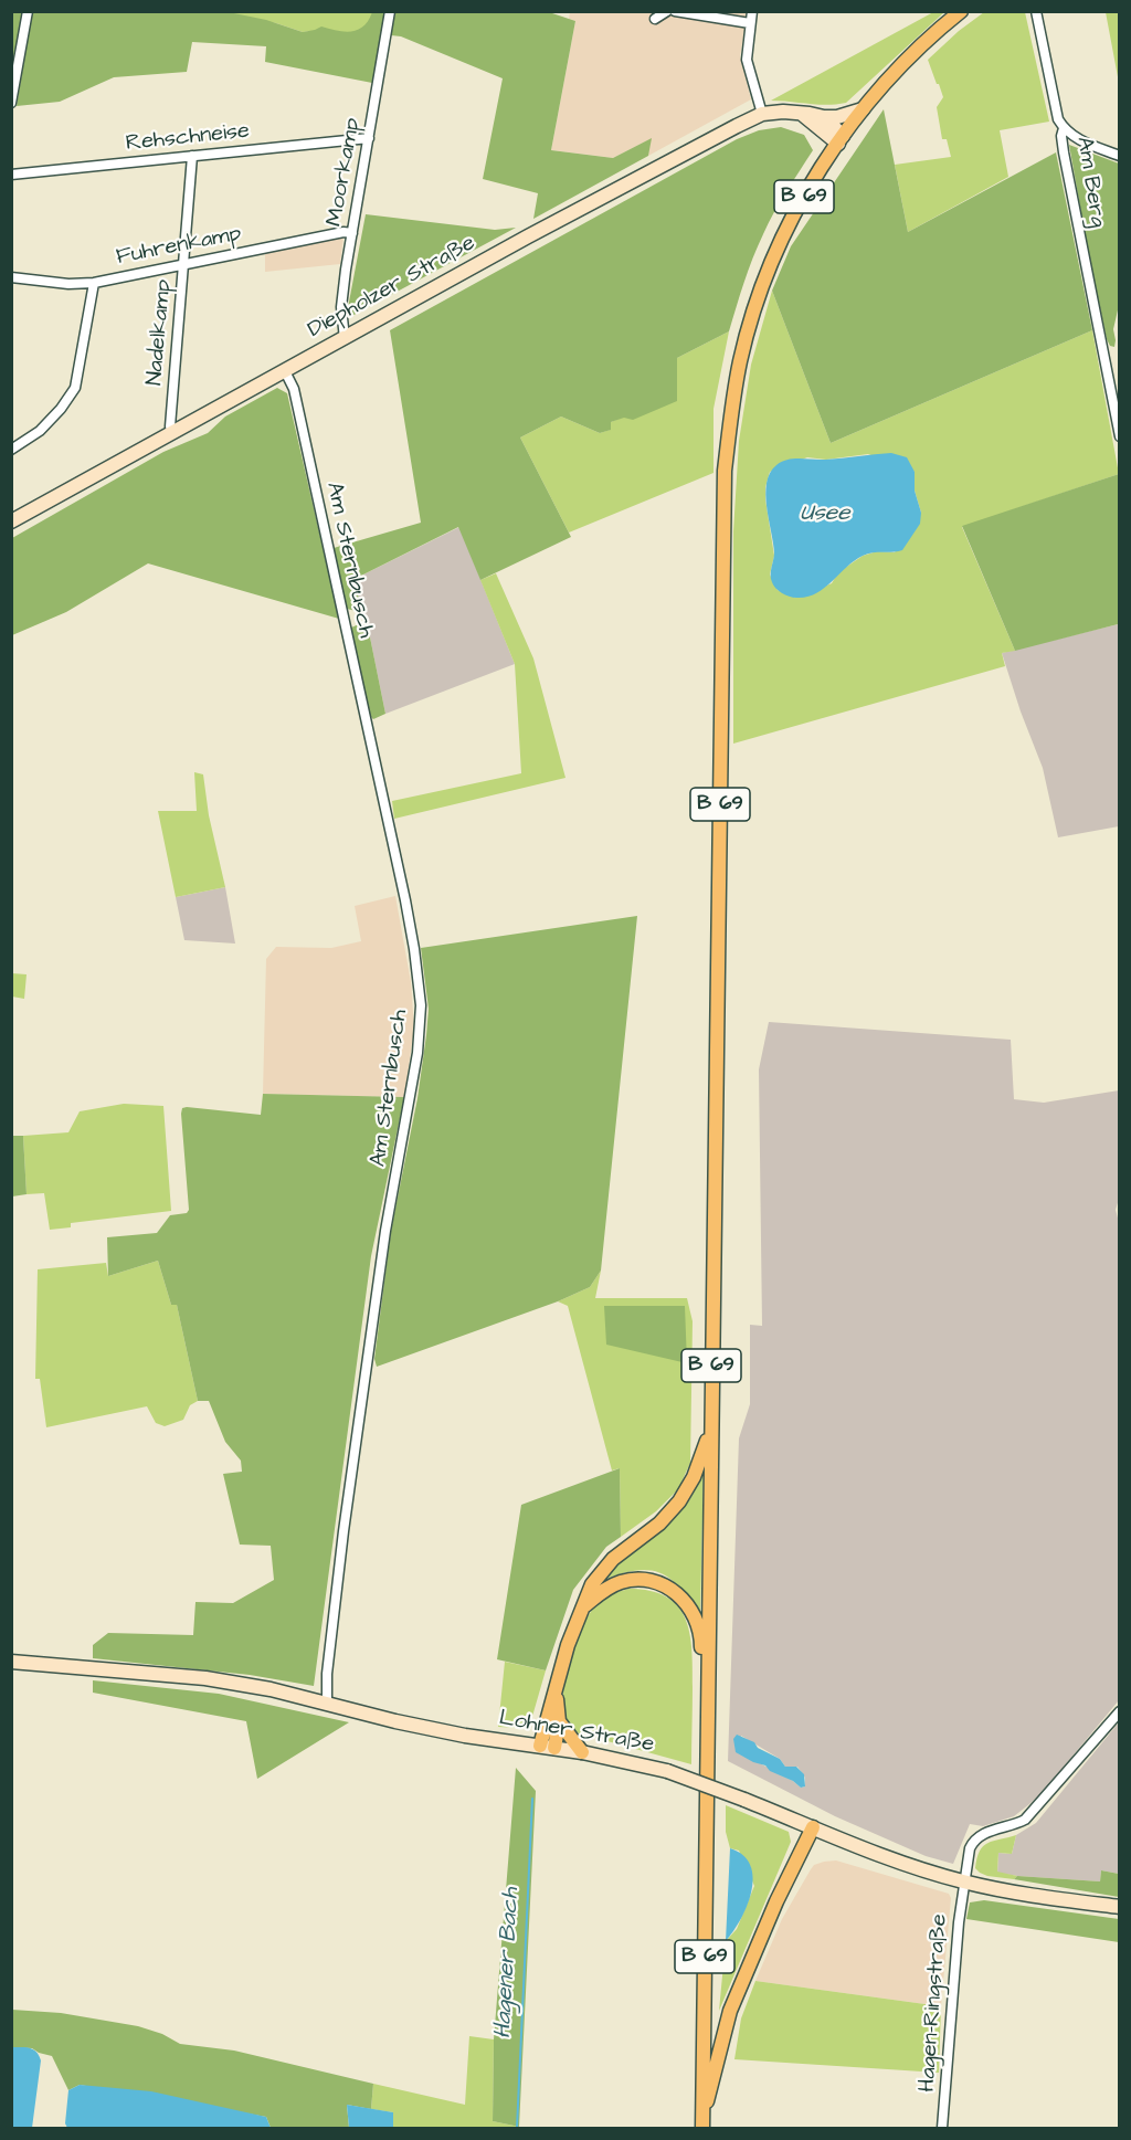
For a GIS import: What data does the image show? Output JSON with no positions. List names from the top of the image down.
{
  "streets": {
    "main road": ["B 69", "Diepholzer Straße", "Lohner Straße"],
    "street": [
      "Rehschneise",
      "Moorkamp",
      "Am Berg",
      "Fuhrenkamp",
      "Nadelkamp",
      "Am Sternbusch",
      "Hagen-Ringstraße"
    ]
  },
  "crossings": [
    ["Rehschneise", "Moorkamp"],
    ["Rehschneise", "Nadelkamp"],
    ["Moorkamp", "Fuhrenkamp"],
    ["Moorkamp", "Diepholzer Straße"],
    ["Fuhrenkamp", "Nadelkamp"],
    ["Diepholzer Straße", "Nadelkamp"],
    ["Diepholzer Straße", "Am Sternbusch"],
    ["Am Sternbusch", "Lohner Straße"],
    ["Lohner Straße", "Hagen-Ringstraße"]
  ],
  "water": ["Usee", "Hagener Bach"]
}
